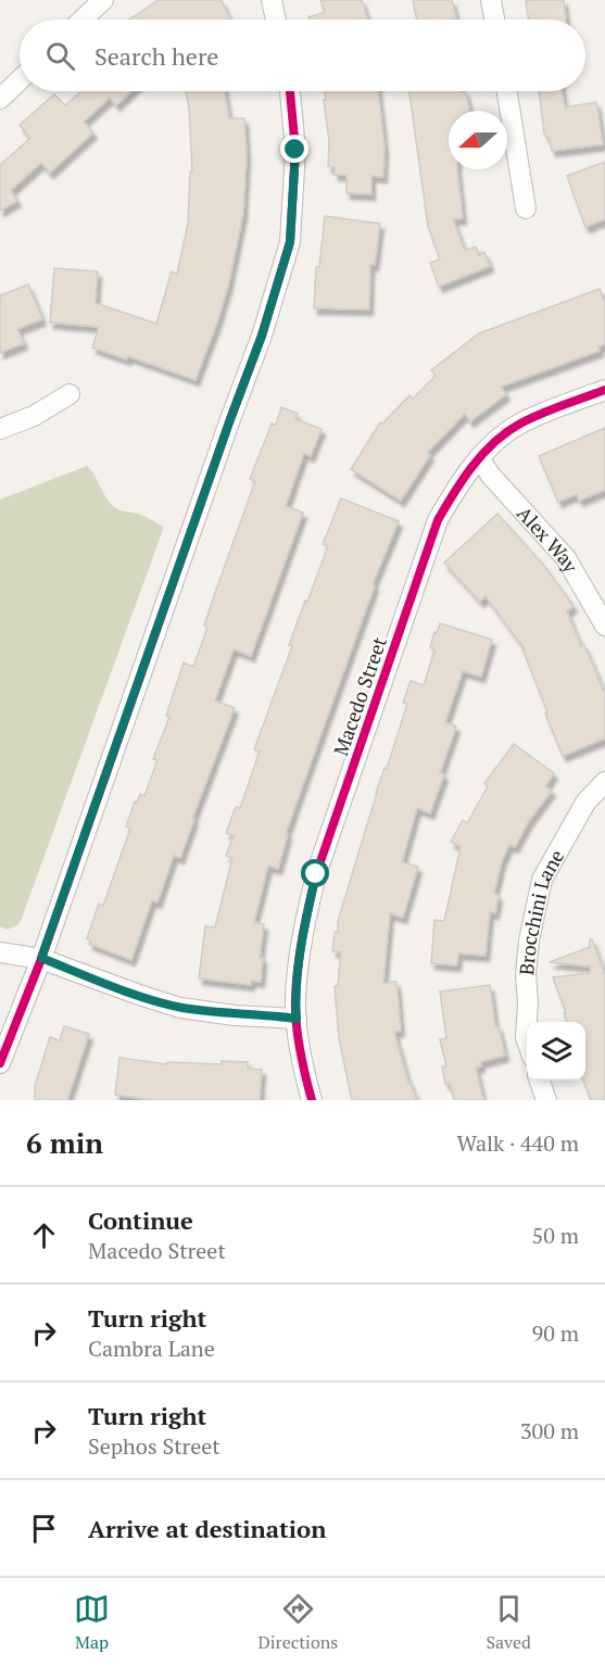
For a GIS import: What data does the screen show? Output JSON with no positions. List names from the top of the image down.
{
  "streets": {
    "street": ["Alex Way", "Macedo Street", "Brocchini Lane"]
  },
  "crossings": [
    ["Alex Way", "Macedo Street"]
  ],
  "north": "left",
  "page": {
    "search": "Search here",
    "heading": ["6 min", "Walk · 440 m"],
    "list": [
      ["Continue", "Macedo Street", "50 m"],
      ["Turn right", "Cambra Lane", "90 m"],
      ["Turn right", "Sephos Street", "300 m"],
      "Arrive at destination"
    ],
    "nav": ["Map", "Directions", "Saved"]
  }
}
